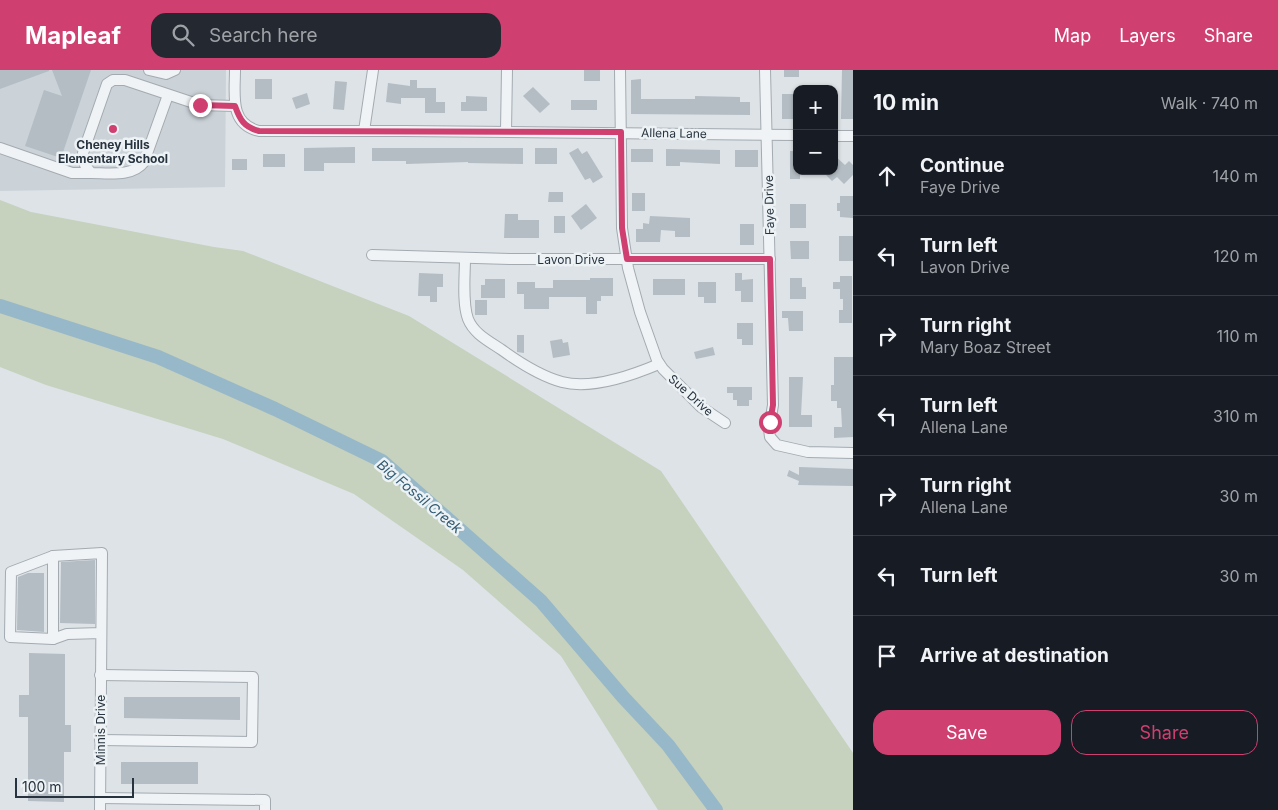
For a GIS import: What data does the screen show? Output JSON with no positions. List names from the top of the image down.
{
  "streets": {
    "street": [
      "Allena Lane",
      "Faye Drive",
      "Lavon Drive",
      "Sue Drive",
      "Minnis Drive"
    ]
  },
  "crossings": [
    ["Allena Lane", "Faye Drive"],
    ["Faye Drive", "Lavon Drive"]
  ],
  "water": ["Big Fossil Creek"],
  "places": ["Cheney Hills Elementary School"],
  "scale_bar": "100 m",
  "page": {
    "header": "Mapleaf",
    "search": "Search here",
    "nav": ["Map", "Layers", "Share"],
    "heading": ["10 min", "Walk · 740 m"],
    "map_buttons": ["+", "−"],
    "list": [
      ["Continue", "Faye Drive", "140 m"],
      ["Turn left", "Lavon Drive", "120 m"],
      ["Turn right", "Mary Boaz Street", "110 m"],
      ["Turn left", "Allena Lane", "310 m"],
      ["Turn right", "Allena Lane", "30 m"],
      ["Turn left", "30 m"],
      "Arrive at destination"
    ],
    "buttons": ["Save", "Share"],
    "scale": "100 m"
  }
}
